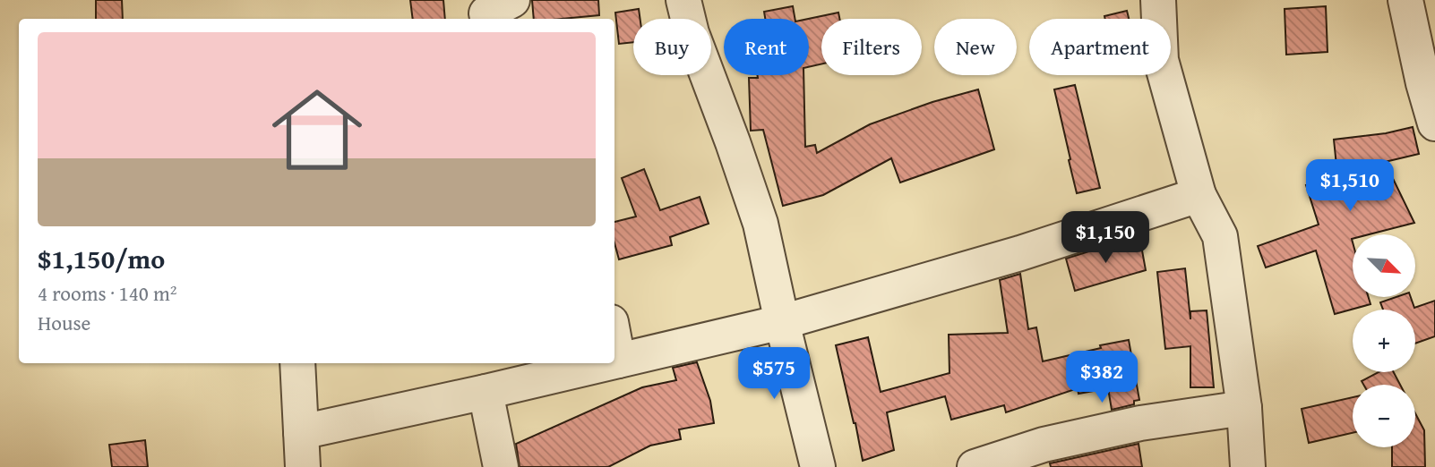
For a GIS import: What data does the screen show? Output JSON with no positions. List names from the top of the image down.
{
  "north": "bottom right",
  "page": {
    "chip": [
      "Buy",
      "Rent",
      "Filters",
      "New",
      "Apartment"
    ],
    "list": [
      {
        "name": "$1,150/mo",
        "note": "4 rooms · 140 m² · House"
      }
    ],
    "price": [
      "$1,510",
      "$1,150",
      "$575",
      "$382"
    ],
    "map_buttons": ["+", "−"]
  }
}
